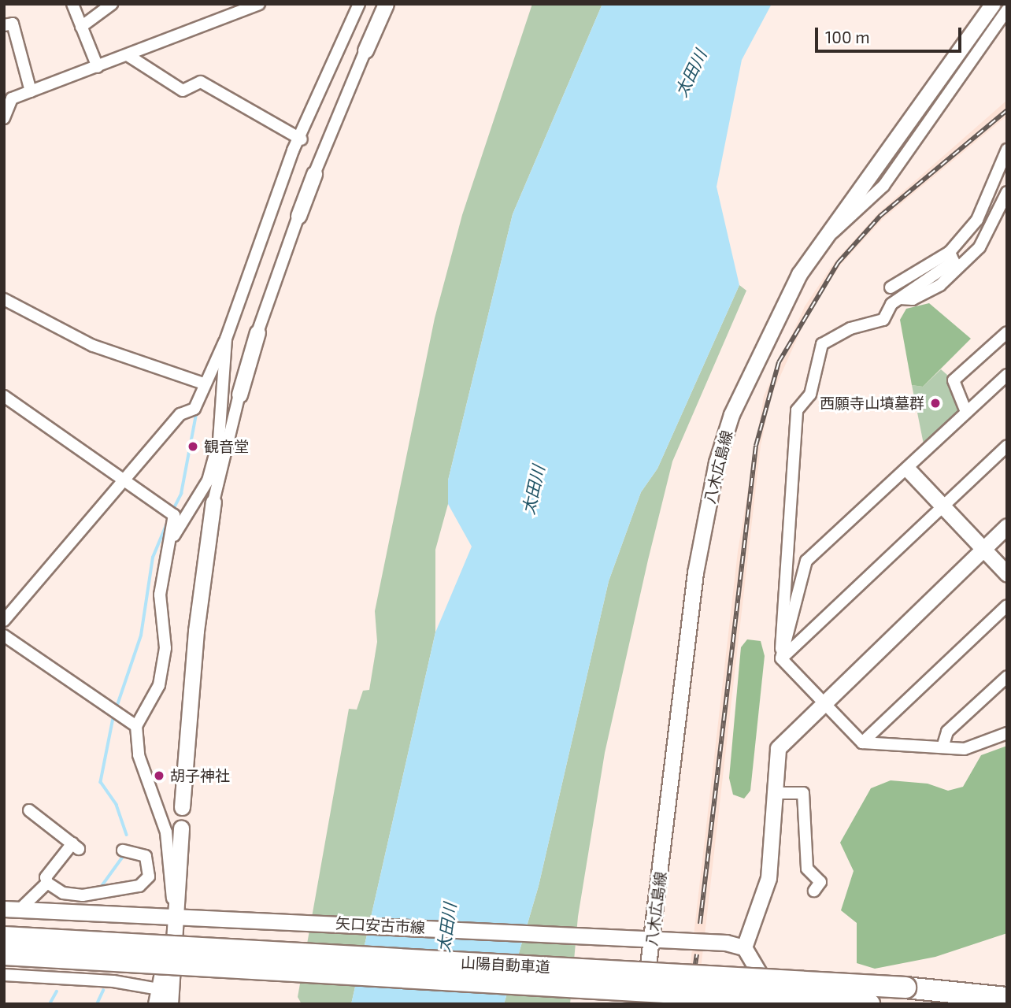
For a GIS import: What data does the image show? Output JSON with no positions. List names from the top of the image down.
{
  "streets": {
    "highway": ["山陽自動車道"],
    "main road": ["八木広島線", "矢口安古市線"]
  },
  "crossings": [
    ["八木広島線", "矢口安古市線"]
  ],
  "water": ["太田川"],
  "places": ["西願寺山墳墓群", "観音堂", "胡子神社"],
  "scale_bar": "100 m"
}
